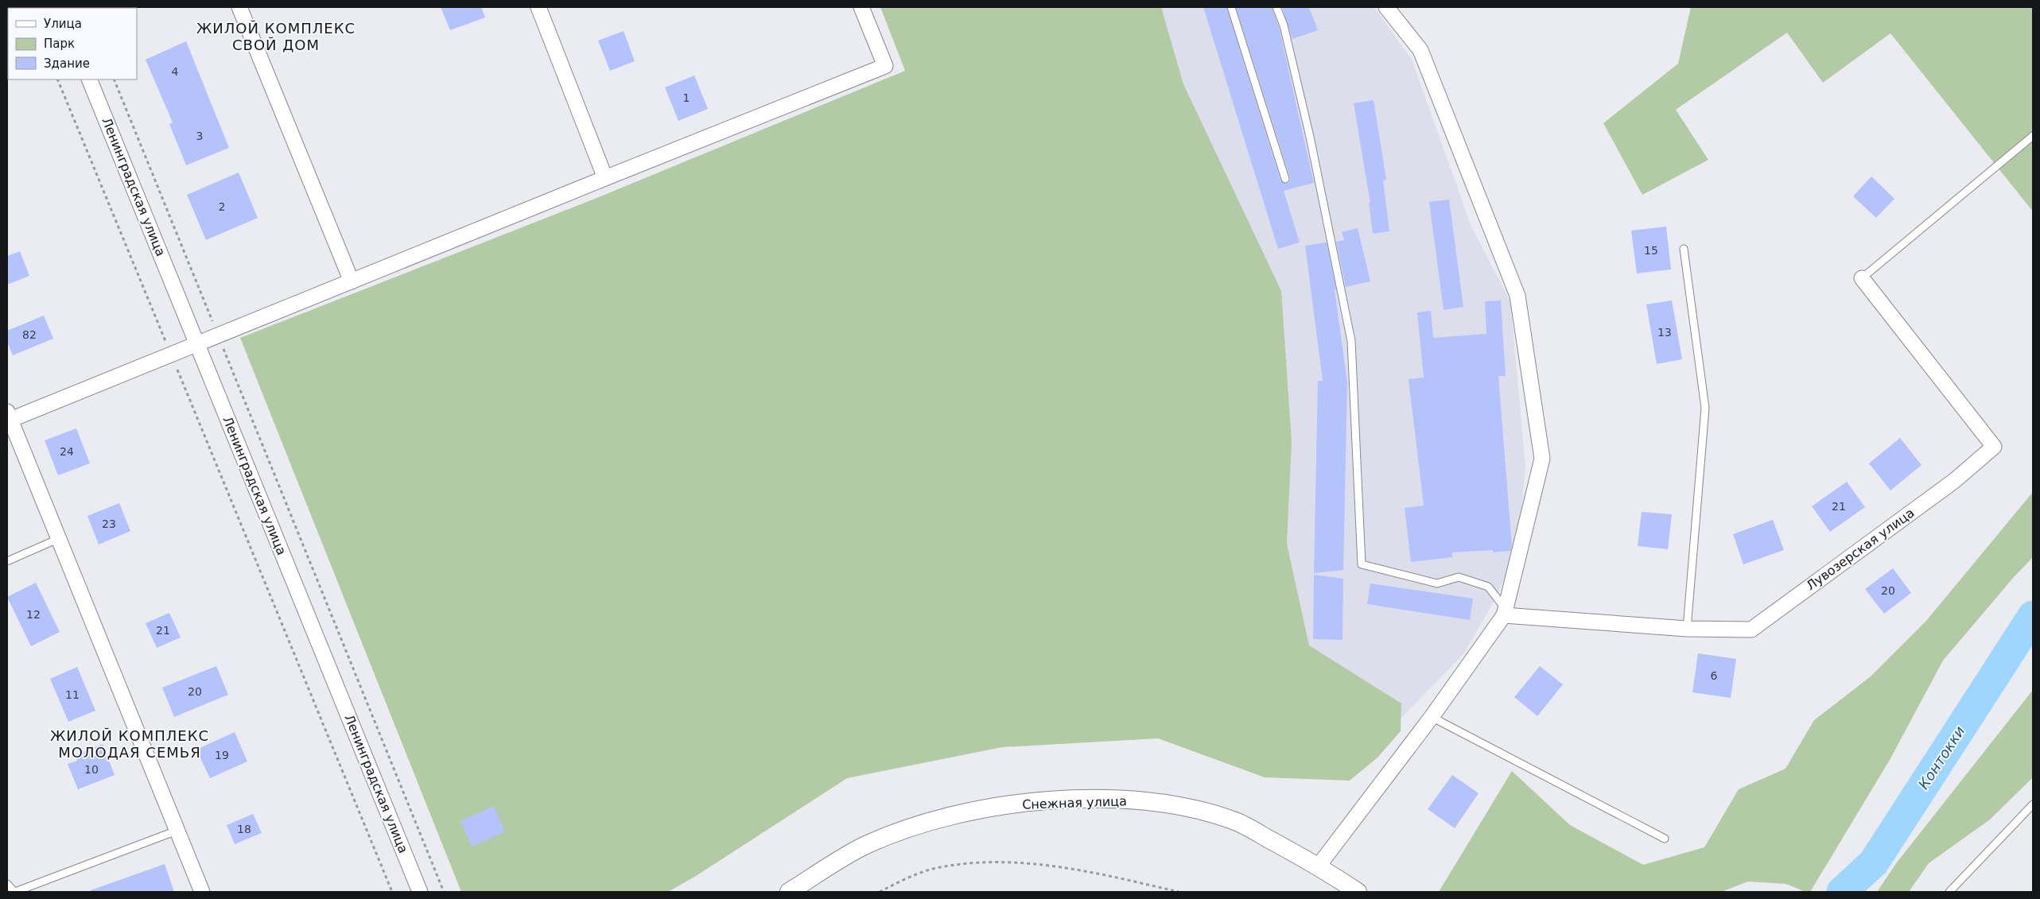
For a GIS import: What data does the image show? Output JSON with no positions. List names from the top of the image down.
{
  "streets": {
    "street": ["Ленинградская улица", "Лувозерская улица", "Снежная улица"]
  },
  "districts": ["ЖИЛОЙ КОМПЛЕКС СВОЙ ДОМ", "ЖИЛОЙ КОМПЛЕКС МОЛОДАЯ СЕМЬЯ"],
  "water": ["Контокки"],
  "house_numbers": [
    "4",
    "1",
    "3",
    "2",
    "15",
    "13",
    "82",
    "24",
    "21",
    "23",
    "20",
    "12",
    "21",
    "6",
    "20",
    "11",
    "19",
    "10",
    "18"
  ],
  "legend": ["Улица", "Парк", "Здание"]
}
